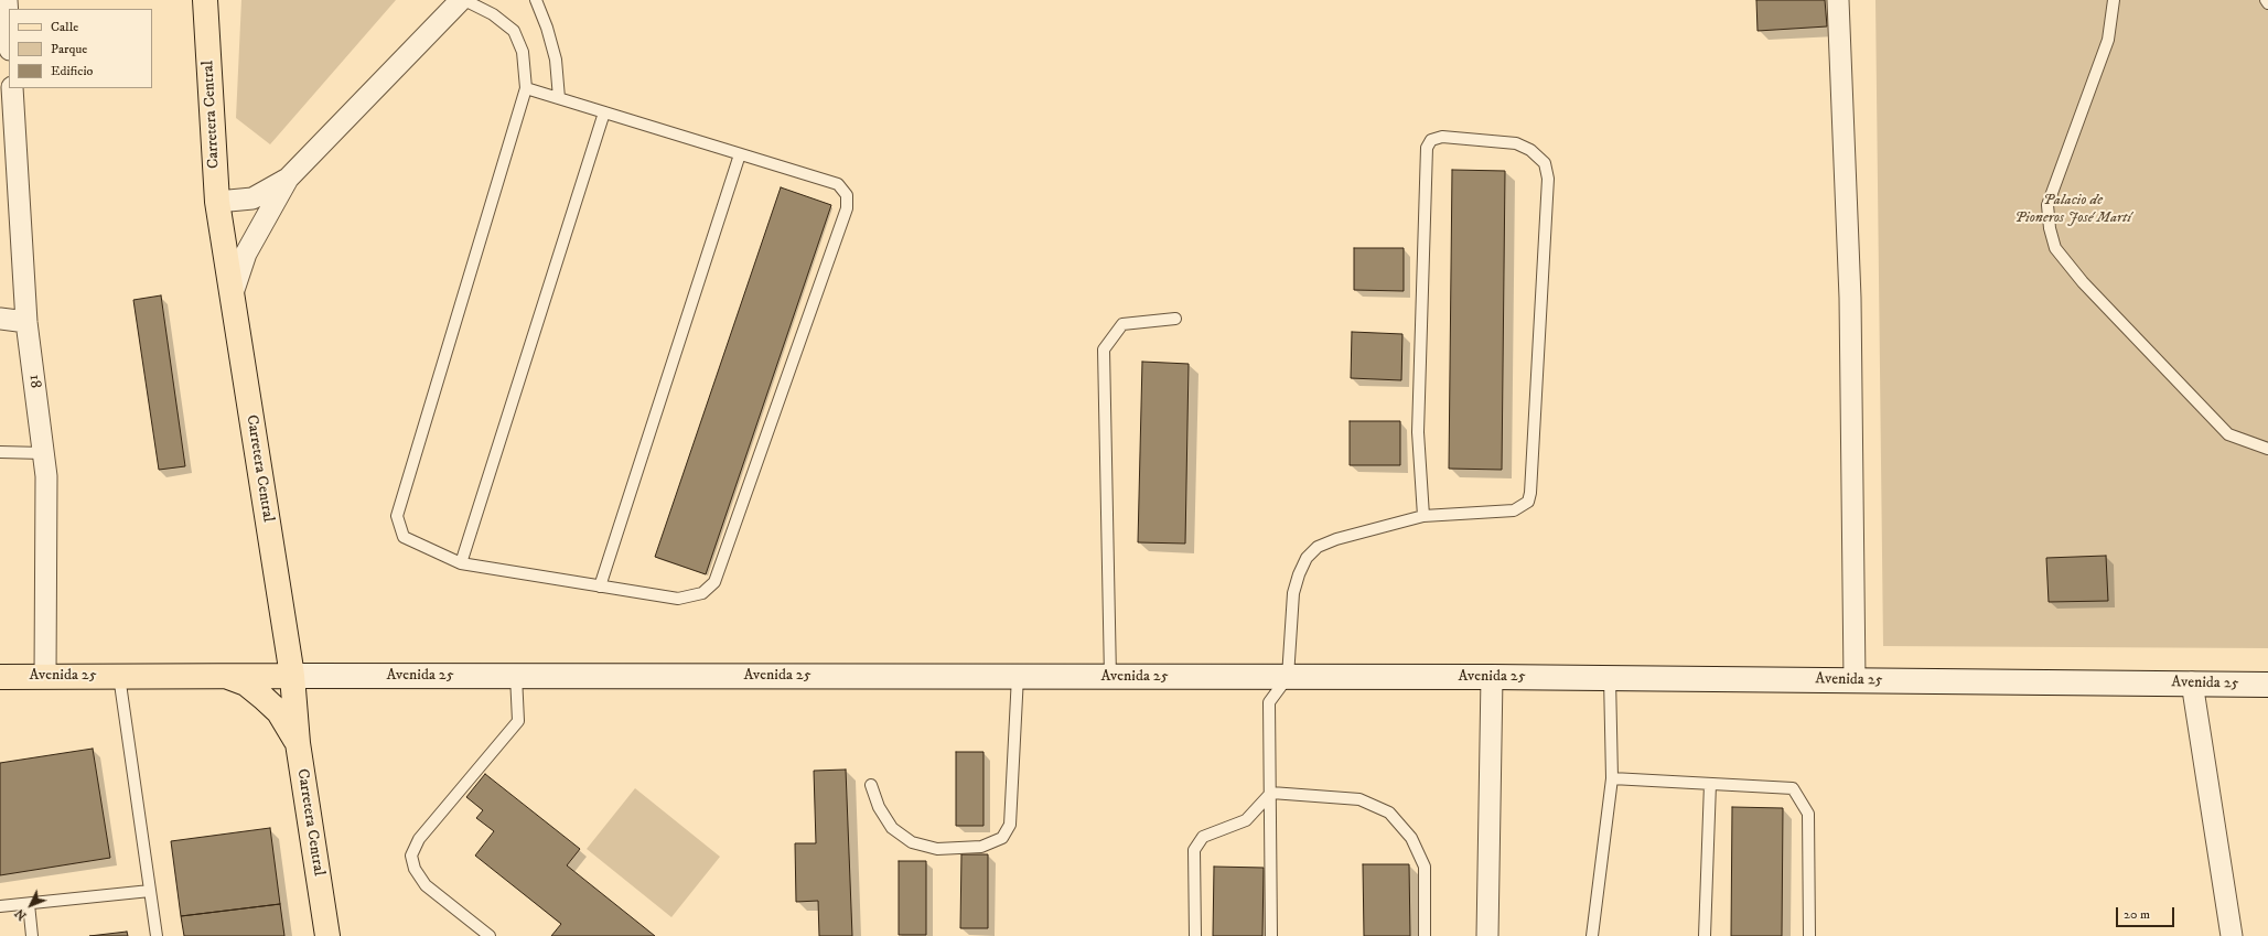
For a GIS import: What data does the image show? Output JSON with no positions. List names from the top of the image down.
{
  "streets": {
    "main road": ["Carretera Central", "Avenida 25"],
    "street": ["18"]
  },
  "crossings": [
    ["Carretera Central", "Avenida 25"],
    ["18", "Avenida 25"]
  ],
  "parks": ["Palacio de Pioneros José Martí"],
  "legend": ["Calle", "Parque", "Edificio"],
  "scale_bar": "20 m",
  "north": "bottom left"
}
